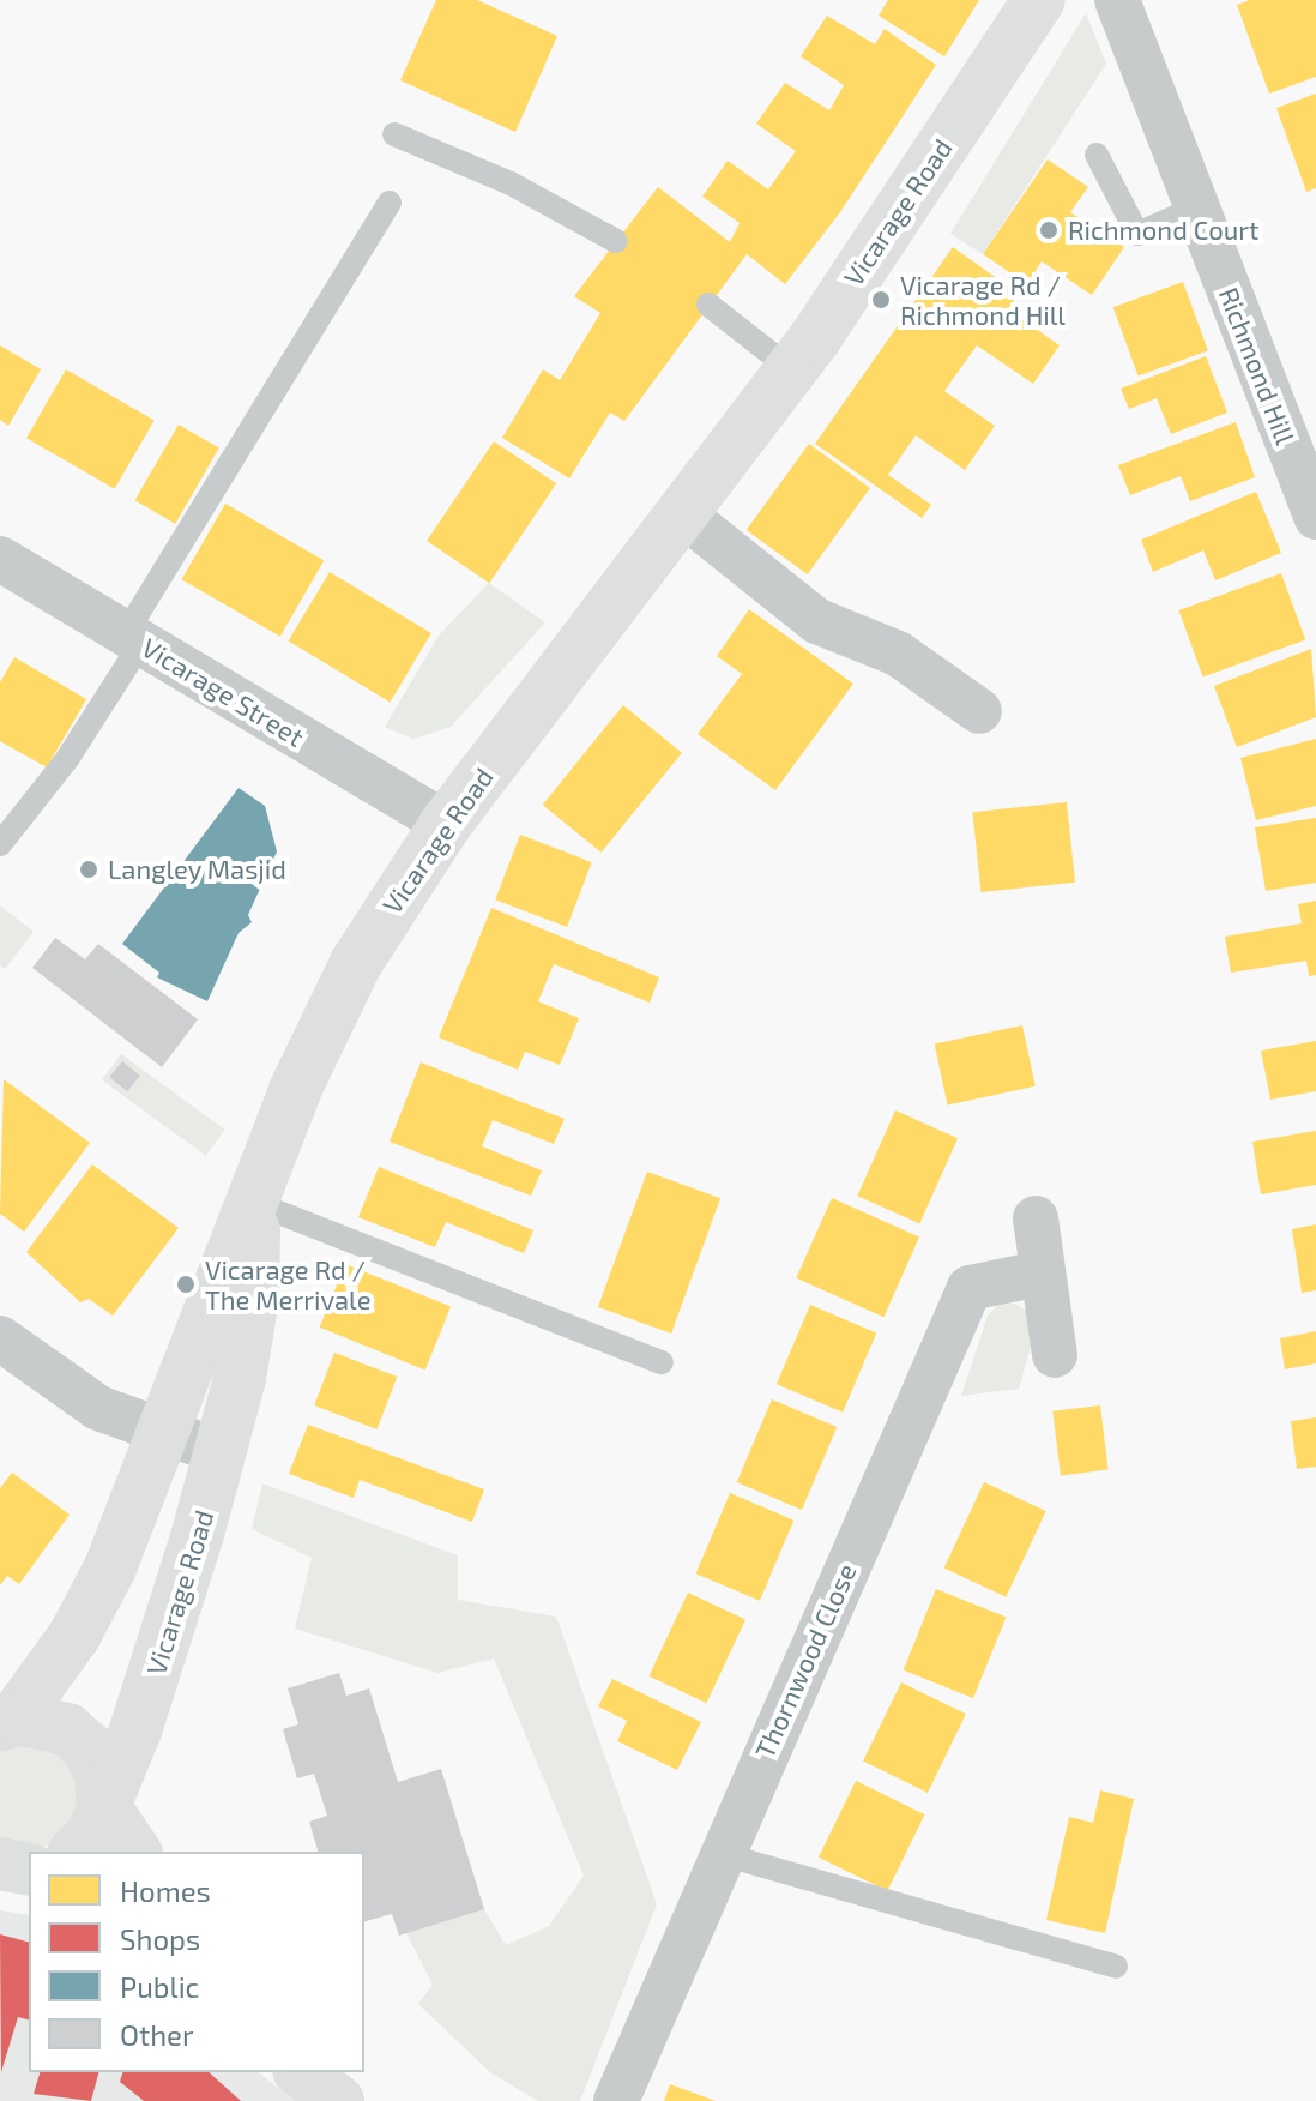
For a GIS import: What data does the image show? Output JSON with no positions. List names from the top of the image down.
{
  "streets": {
    "main road": ["Vicarage Road"],
    "street": ["Richmond Hill", "Vicarage Street", "Thornwood Close"]
  },
  "crossings": [
    ["Vicarage Road", "Vicarage Street"]
  ],
  "places": [
    "Richmond Court",
    "Vicarage Rd / Richmond Hill",
    "Langley Masjid",
    "Vicarage Rd / The Merrivale"
  ],
  "legend": [
    "Homes",
    "Shops",
    "Public",
    "Other"
  ]
}
